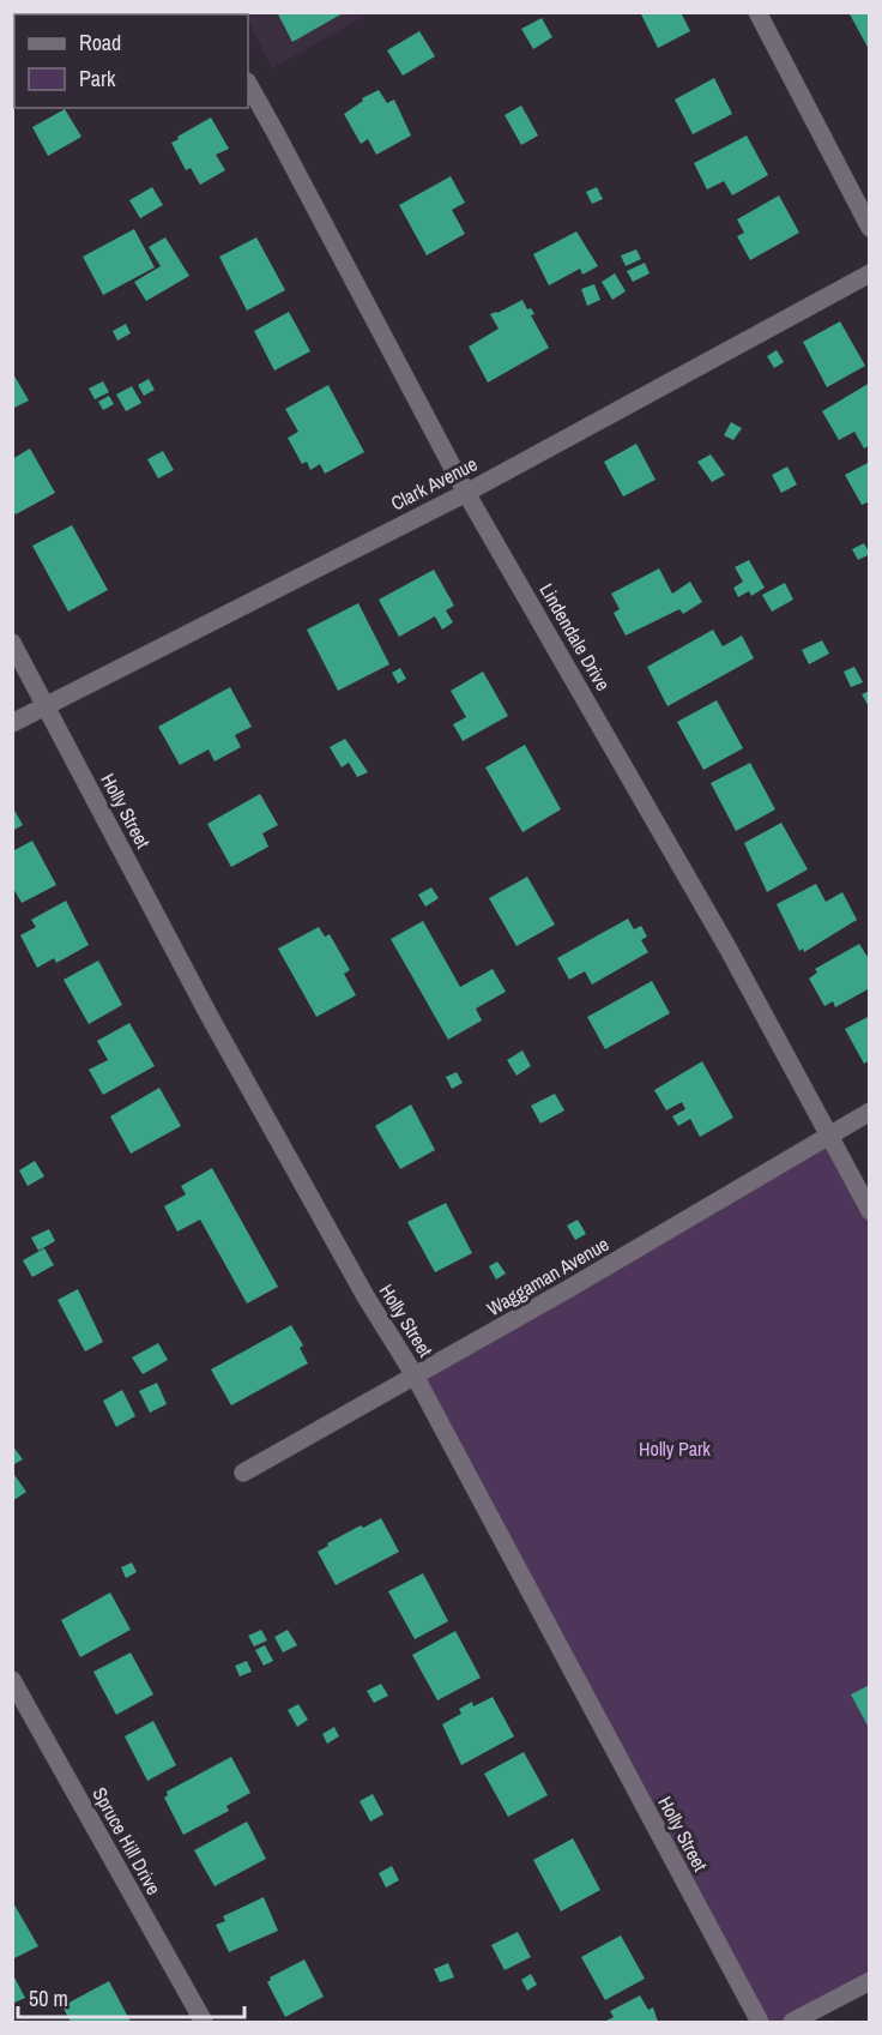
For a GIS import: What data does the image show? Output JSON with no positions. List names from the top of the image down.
{
  "streets": {
    "street": [
      "Clark Avenue",
      "Lindendale Drive",
      "Holly Street",
      "Waggaman Avenue",
      "Spruce Hill Drive"
    ]
  },
  "crossings": [
    ["Clark Avenue", "Lindendale Drive"],
    ["Clark Avenue", "Holly Street"],
    ["Lindendale Drive", "Waggaman Avenue"],
    ["Holly Street", "Waggaman Avenue"]
  ],
  "parks": ["Holly Park"],
  "legend": ["Road", "Park"],
  "scale_bar": "50 m"
}
